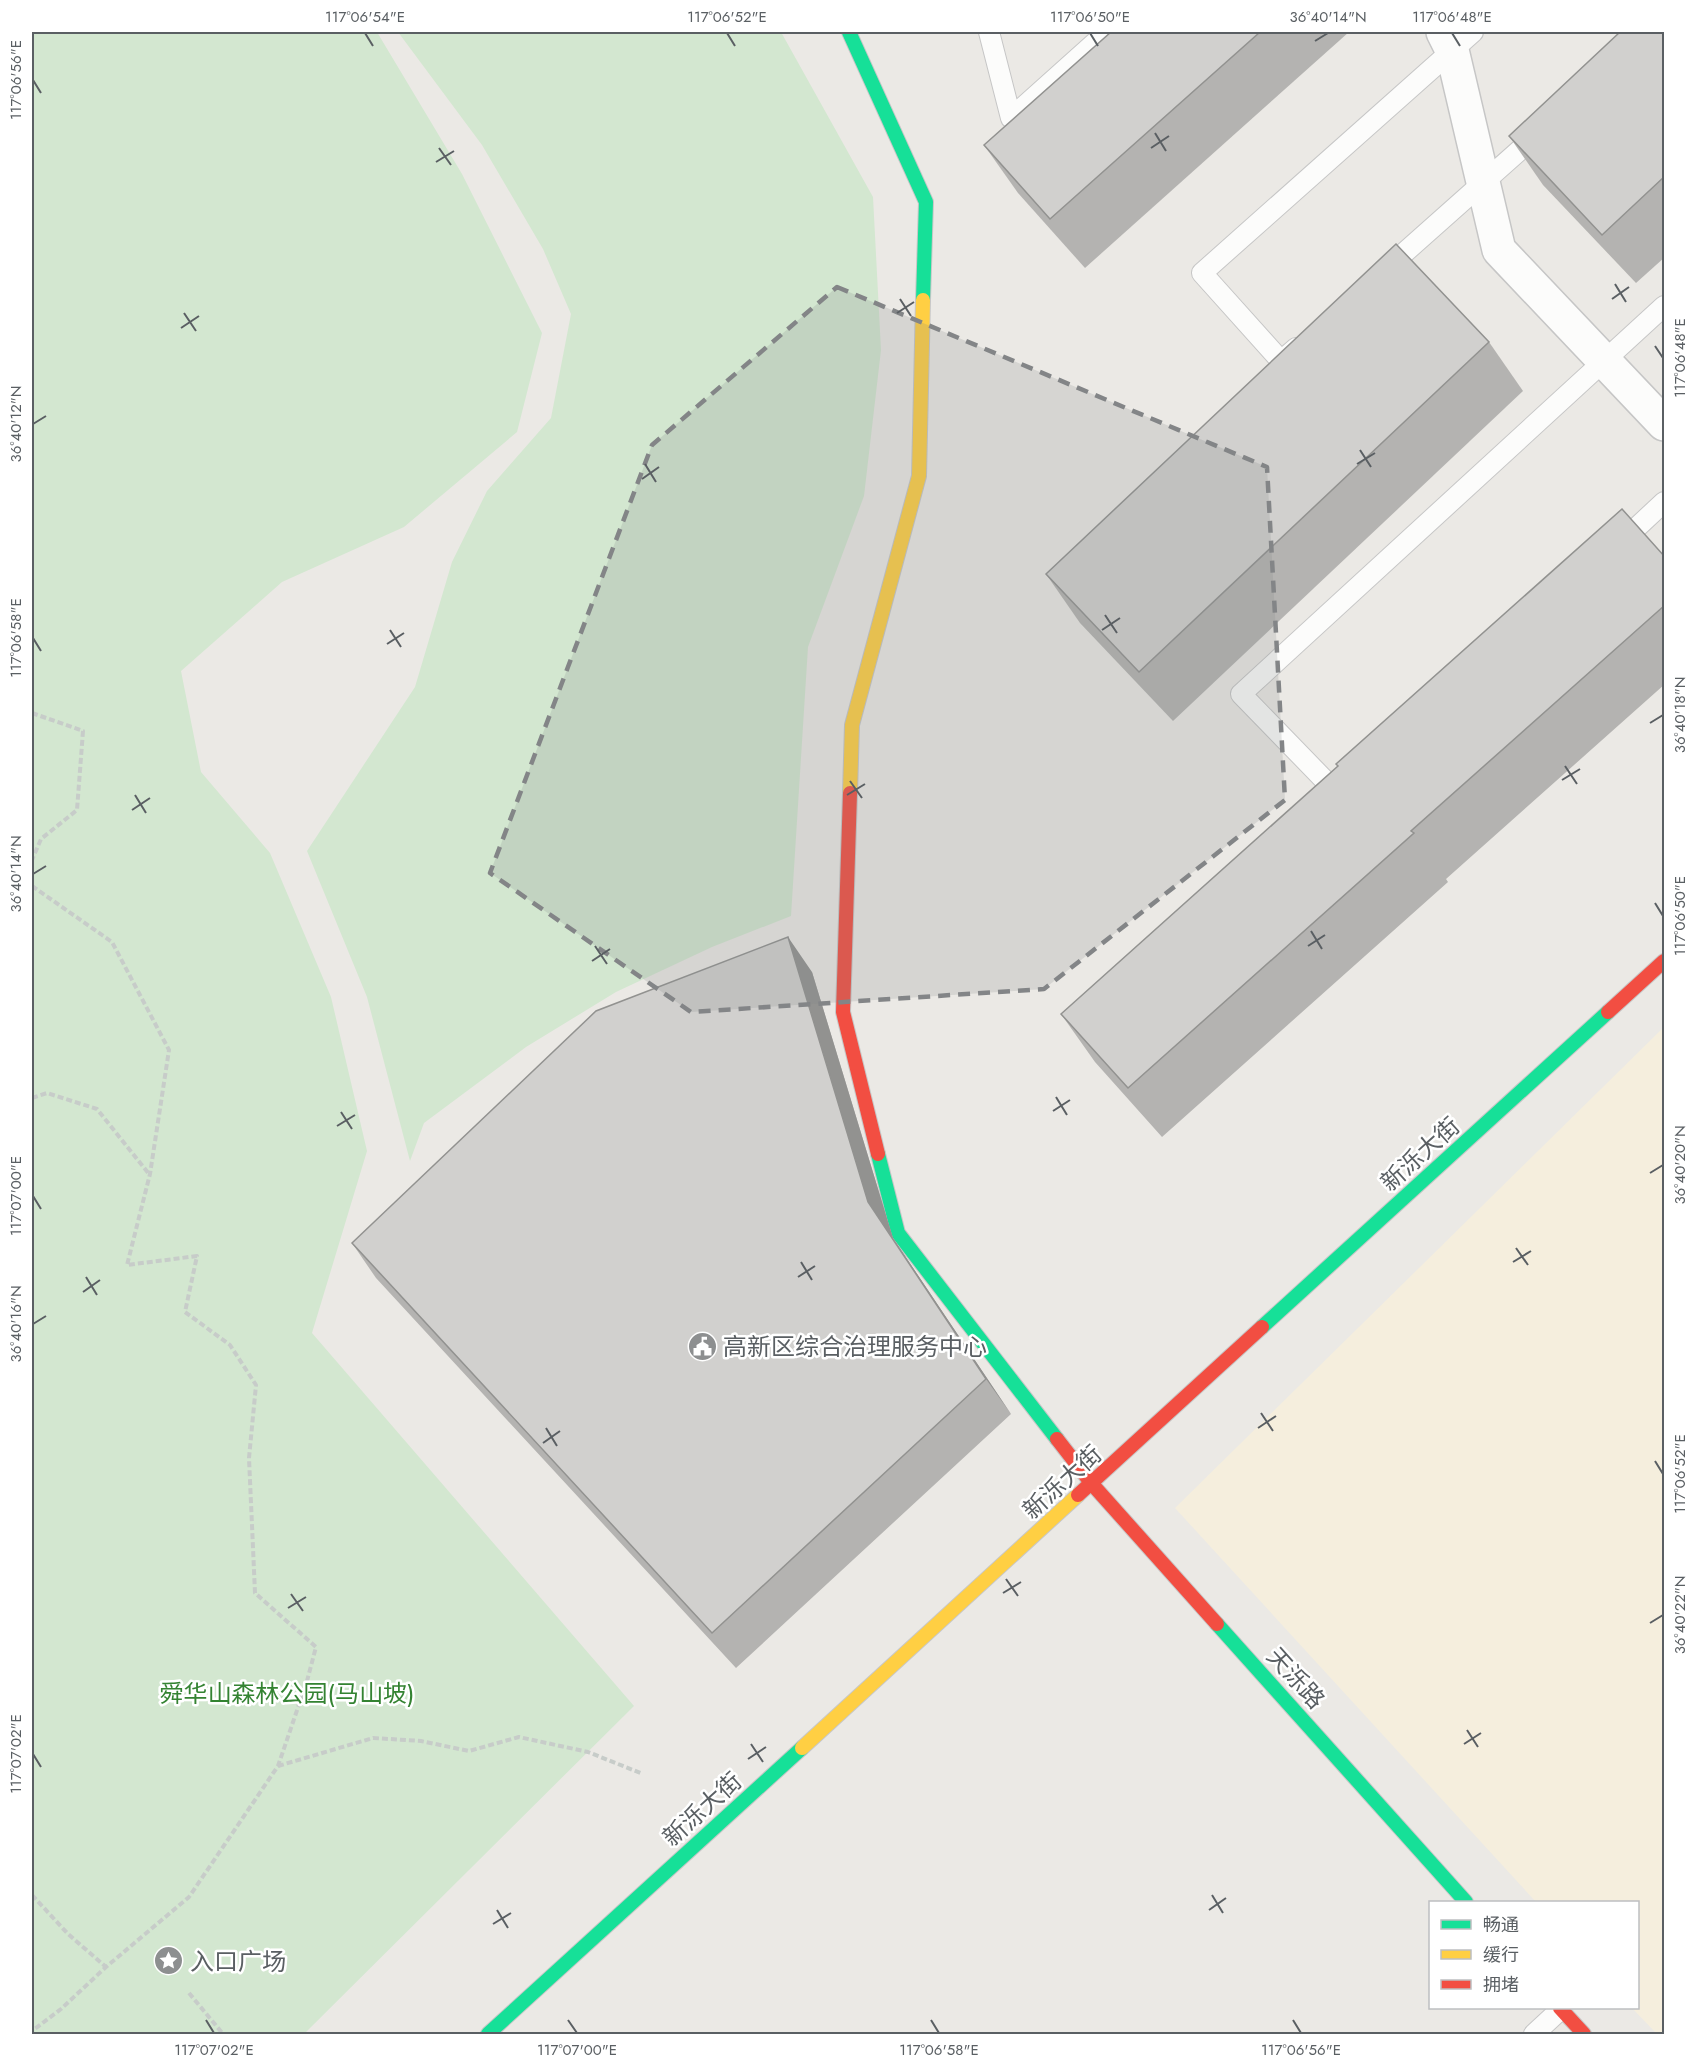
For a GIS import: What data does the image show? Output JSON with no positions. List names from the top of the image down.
{
  "streets": {
    "street": ["新泺大街", "天泺路"]
  },
  "crossings": [
    ["新泺大街", "天泺路"]
  ],
  "parks": ["舜华山森林公园(马山坡)"],
  "places": {
    "public building": ["高新区综合治理服务中心"],
    "place": ["入口广场"]
  },
  "legend": ["畅通", "缓行", "拥堵"],
  "coordinates": [
    "117°06'54\"E",
    "117°06'52\"E",
    "117°06'50\"E",
    "36°40'14\"N",
    "117°06'48\"E",
    "117°06'56\"E",
    "36°40'12\"N",
    "117°06'58\"E",
    "36°40'18\"N",
    "36°40'20\"N",
    "117°07'00\"E",
    "36°40'16\"N",
    "36°40'22\"N",
    "117°07'02\"E"
  ]
}
